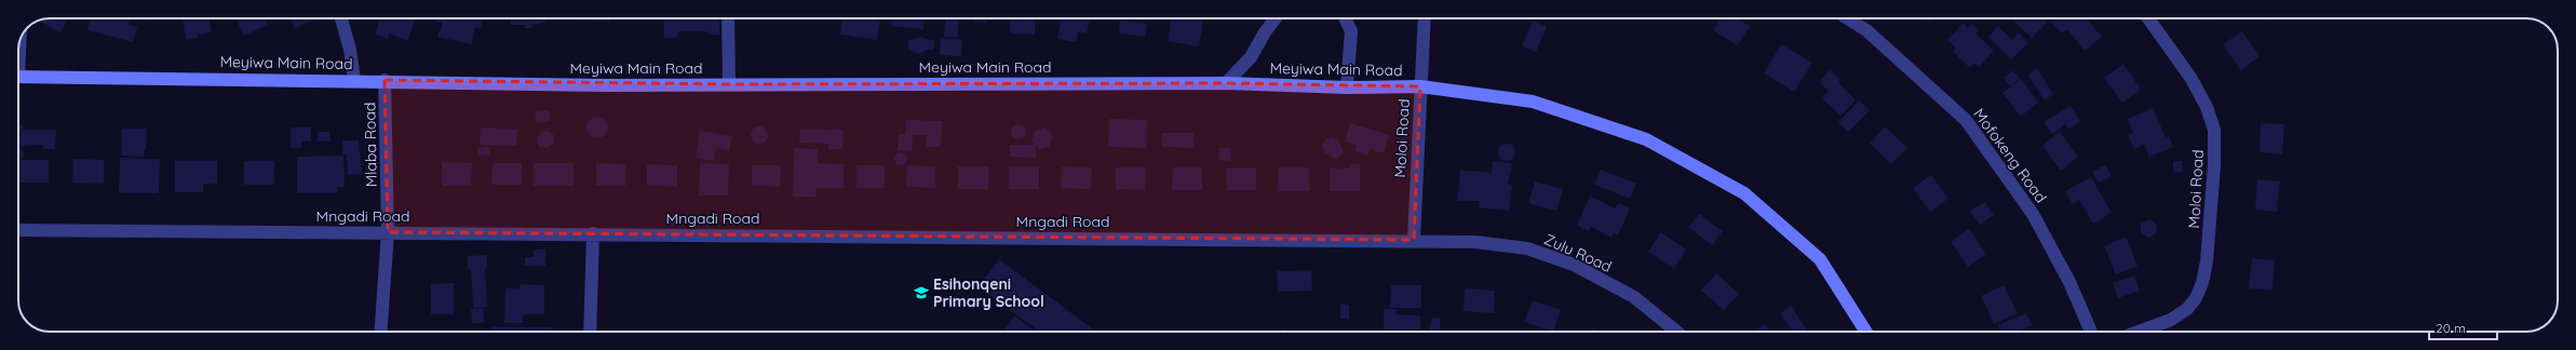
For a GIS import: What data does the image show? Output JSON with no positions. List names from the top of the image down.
{
  "streets": {
    "street": [
      "Meyiwa Main Road",
      "Moloi Road",
      "Mlaba Road",
      "Mofokeng Road",
      "Mngadi Road",
      "Zulu Road"
    ]
  },
  "crossings": [
    ["Meyiwa Main Road", "Moloi Road"],
    ["Meyiwa Main Road", "Mlaba Road"],
    ["Moloi Road", "Mngadi Road"],
    ["Moloi Road", "Zulu Road"],
    ["Mlaba Road", "Mngadi Road"],
    ["Mngadi Road", "Zulu Road"]
  ],
  "places": {
    "school or university": ["Esihonqeni Primary School"]
  },
  "scale_bar": "20 m"
}
